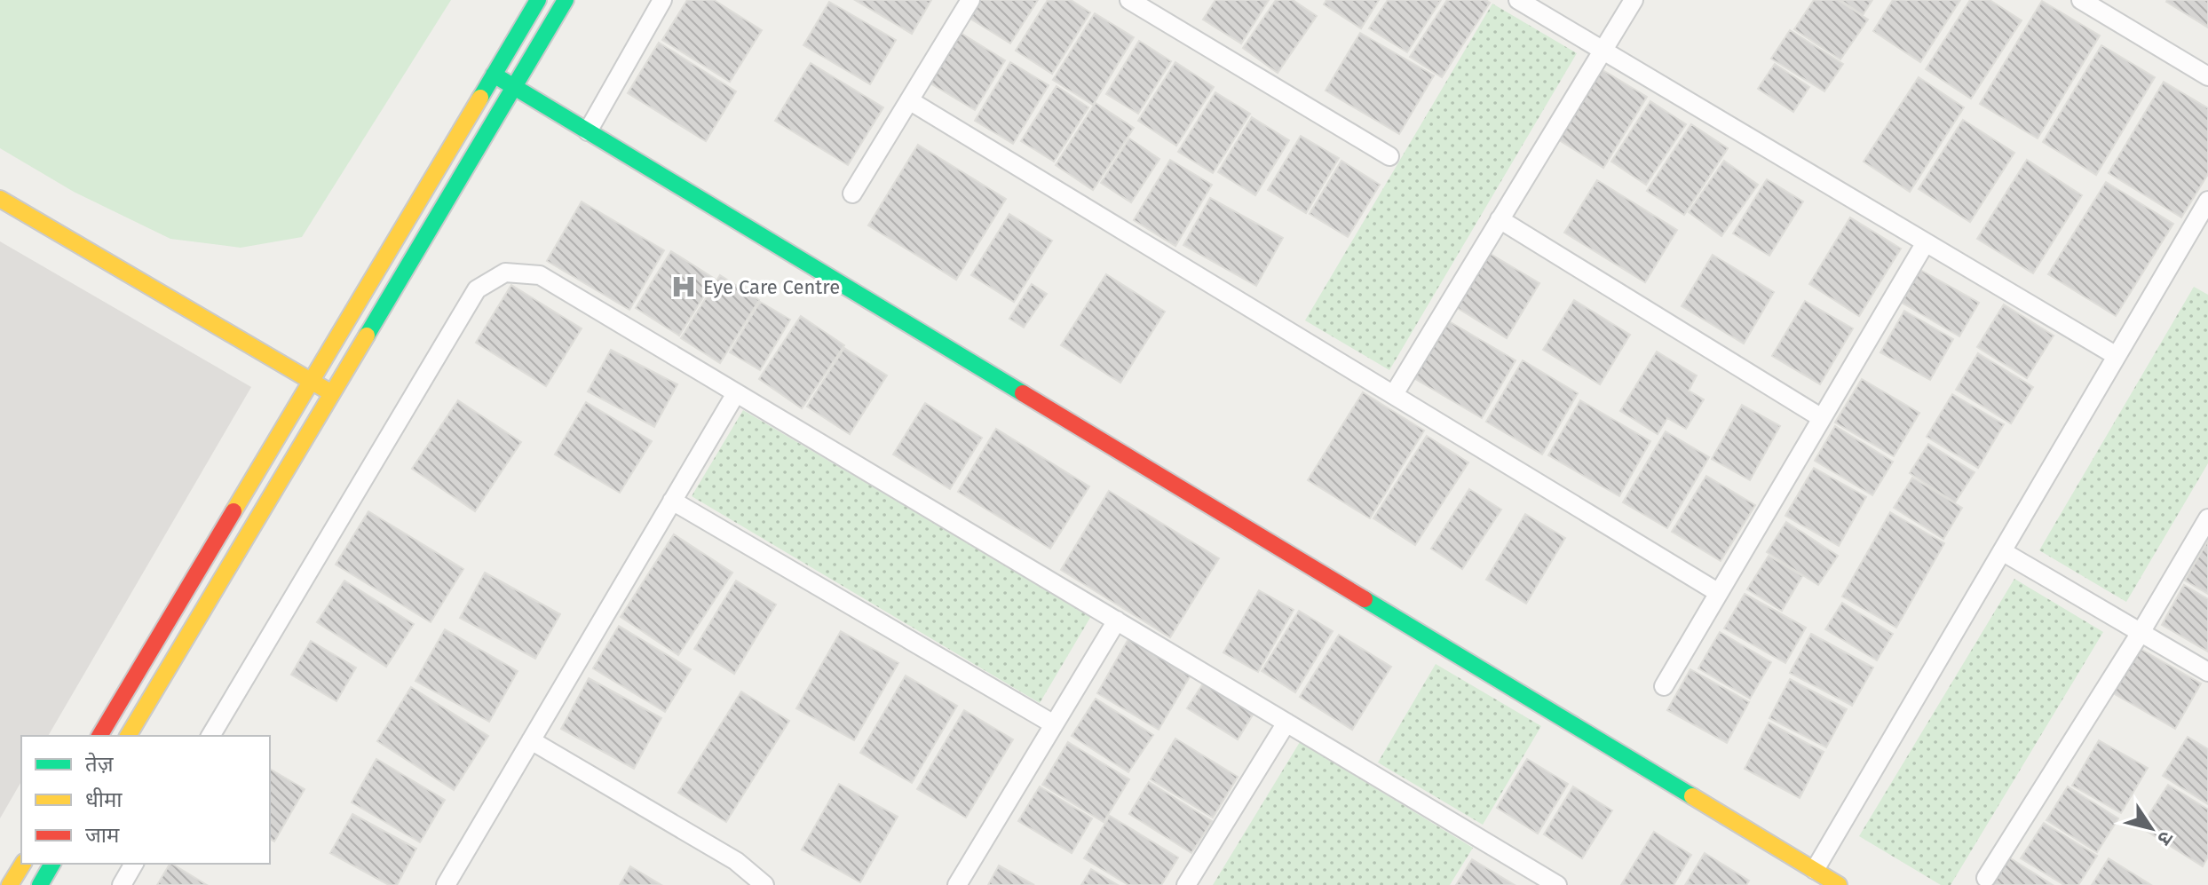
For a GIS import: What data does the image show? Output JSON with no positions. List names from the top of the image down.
{
  "places": {
    "hospital": ["Eye Care Centre"]
  },
  "legend": ["तेज़", "धीमा", "जाम"],
  "north": "bottom right"
}
